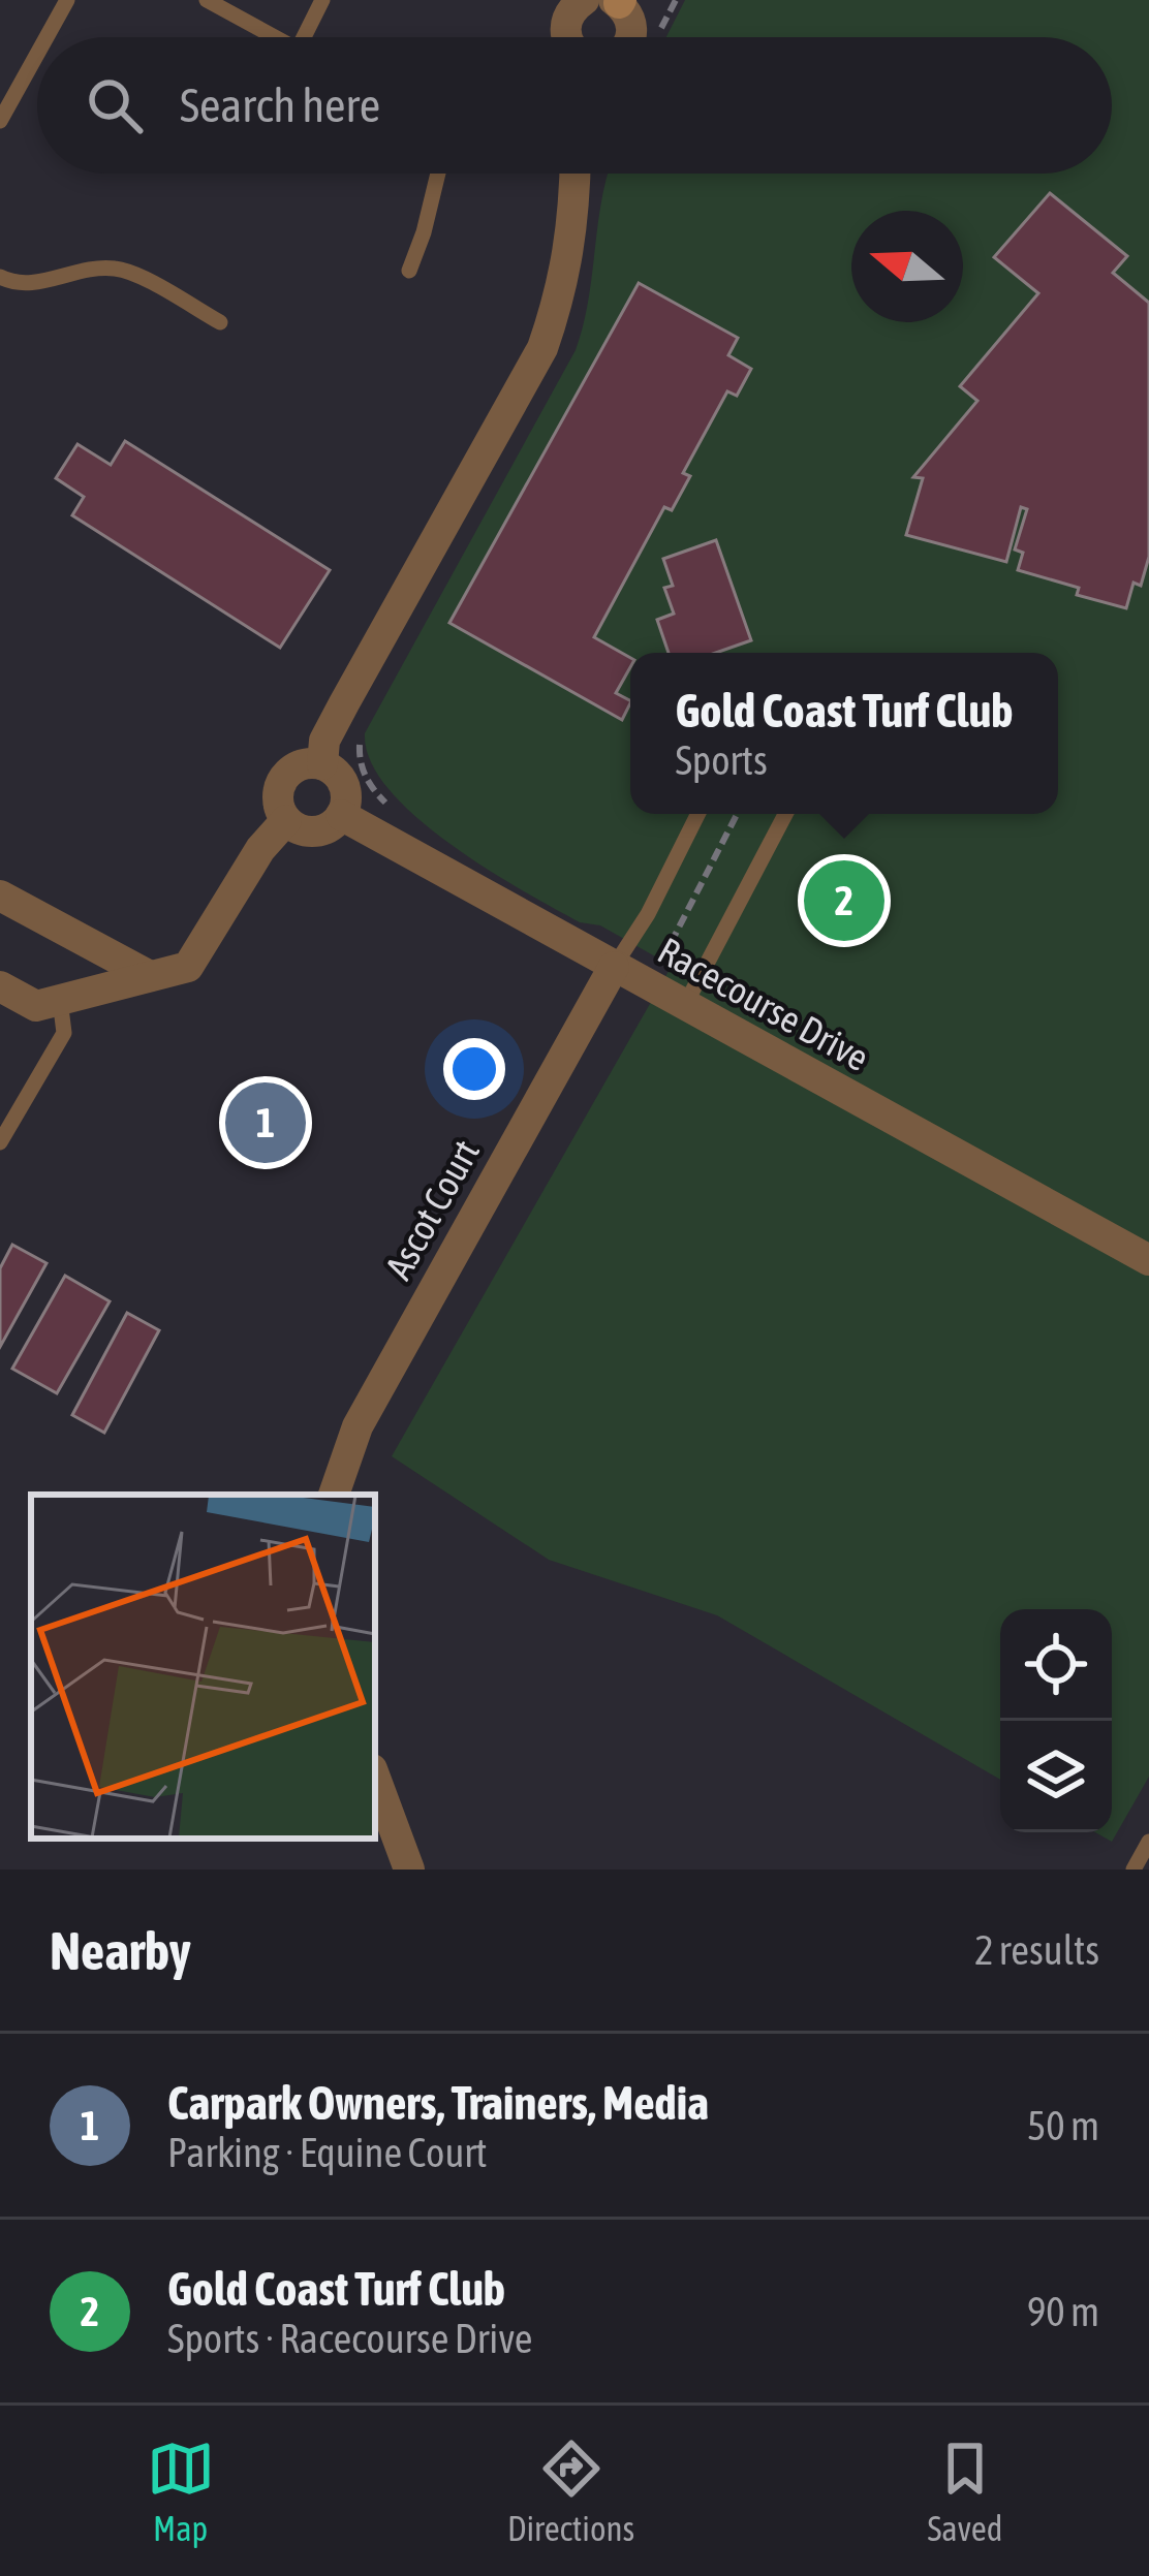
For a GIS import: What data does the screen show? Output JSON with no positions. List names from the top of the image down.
{
  "streets": {
    "street": ["Racecourse Drive", "Ascot Court"]
  },
  "crossings": [
    ["Racecourse Drive", "Ascot Court"]
  ],
  "north": "left",
  "page": {
    "search": "Search here",
    "popup": ["Gold Coast Turf Club", "Sports"],
    "pins": ["2", "1"],
    "heading": ["Nearby", "2 results"],
    "list": [
      {
        "mark": "1",
        "name": "Carpark Owners, Trainers, Media",
        "note": "Parking · Equine Court",
        "value": "50 m"
      },
      {
        "mark": "2",
        "name": "Gold Coast Turf Club",
        "note": "Sports · Racecourse Drive",
        "value": "90 m"
      }
    ],
    "nav": ["Map", "Directions", "Saved"]
  }
}
